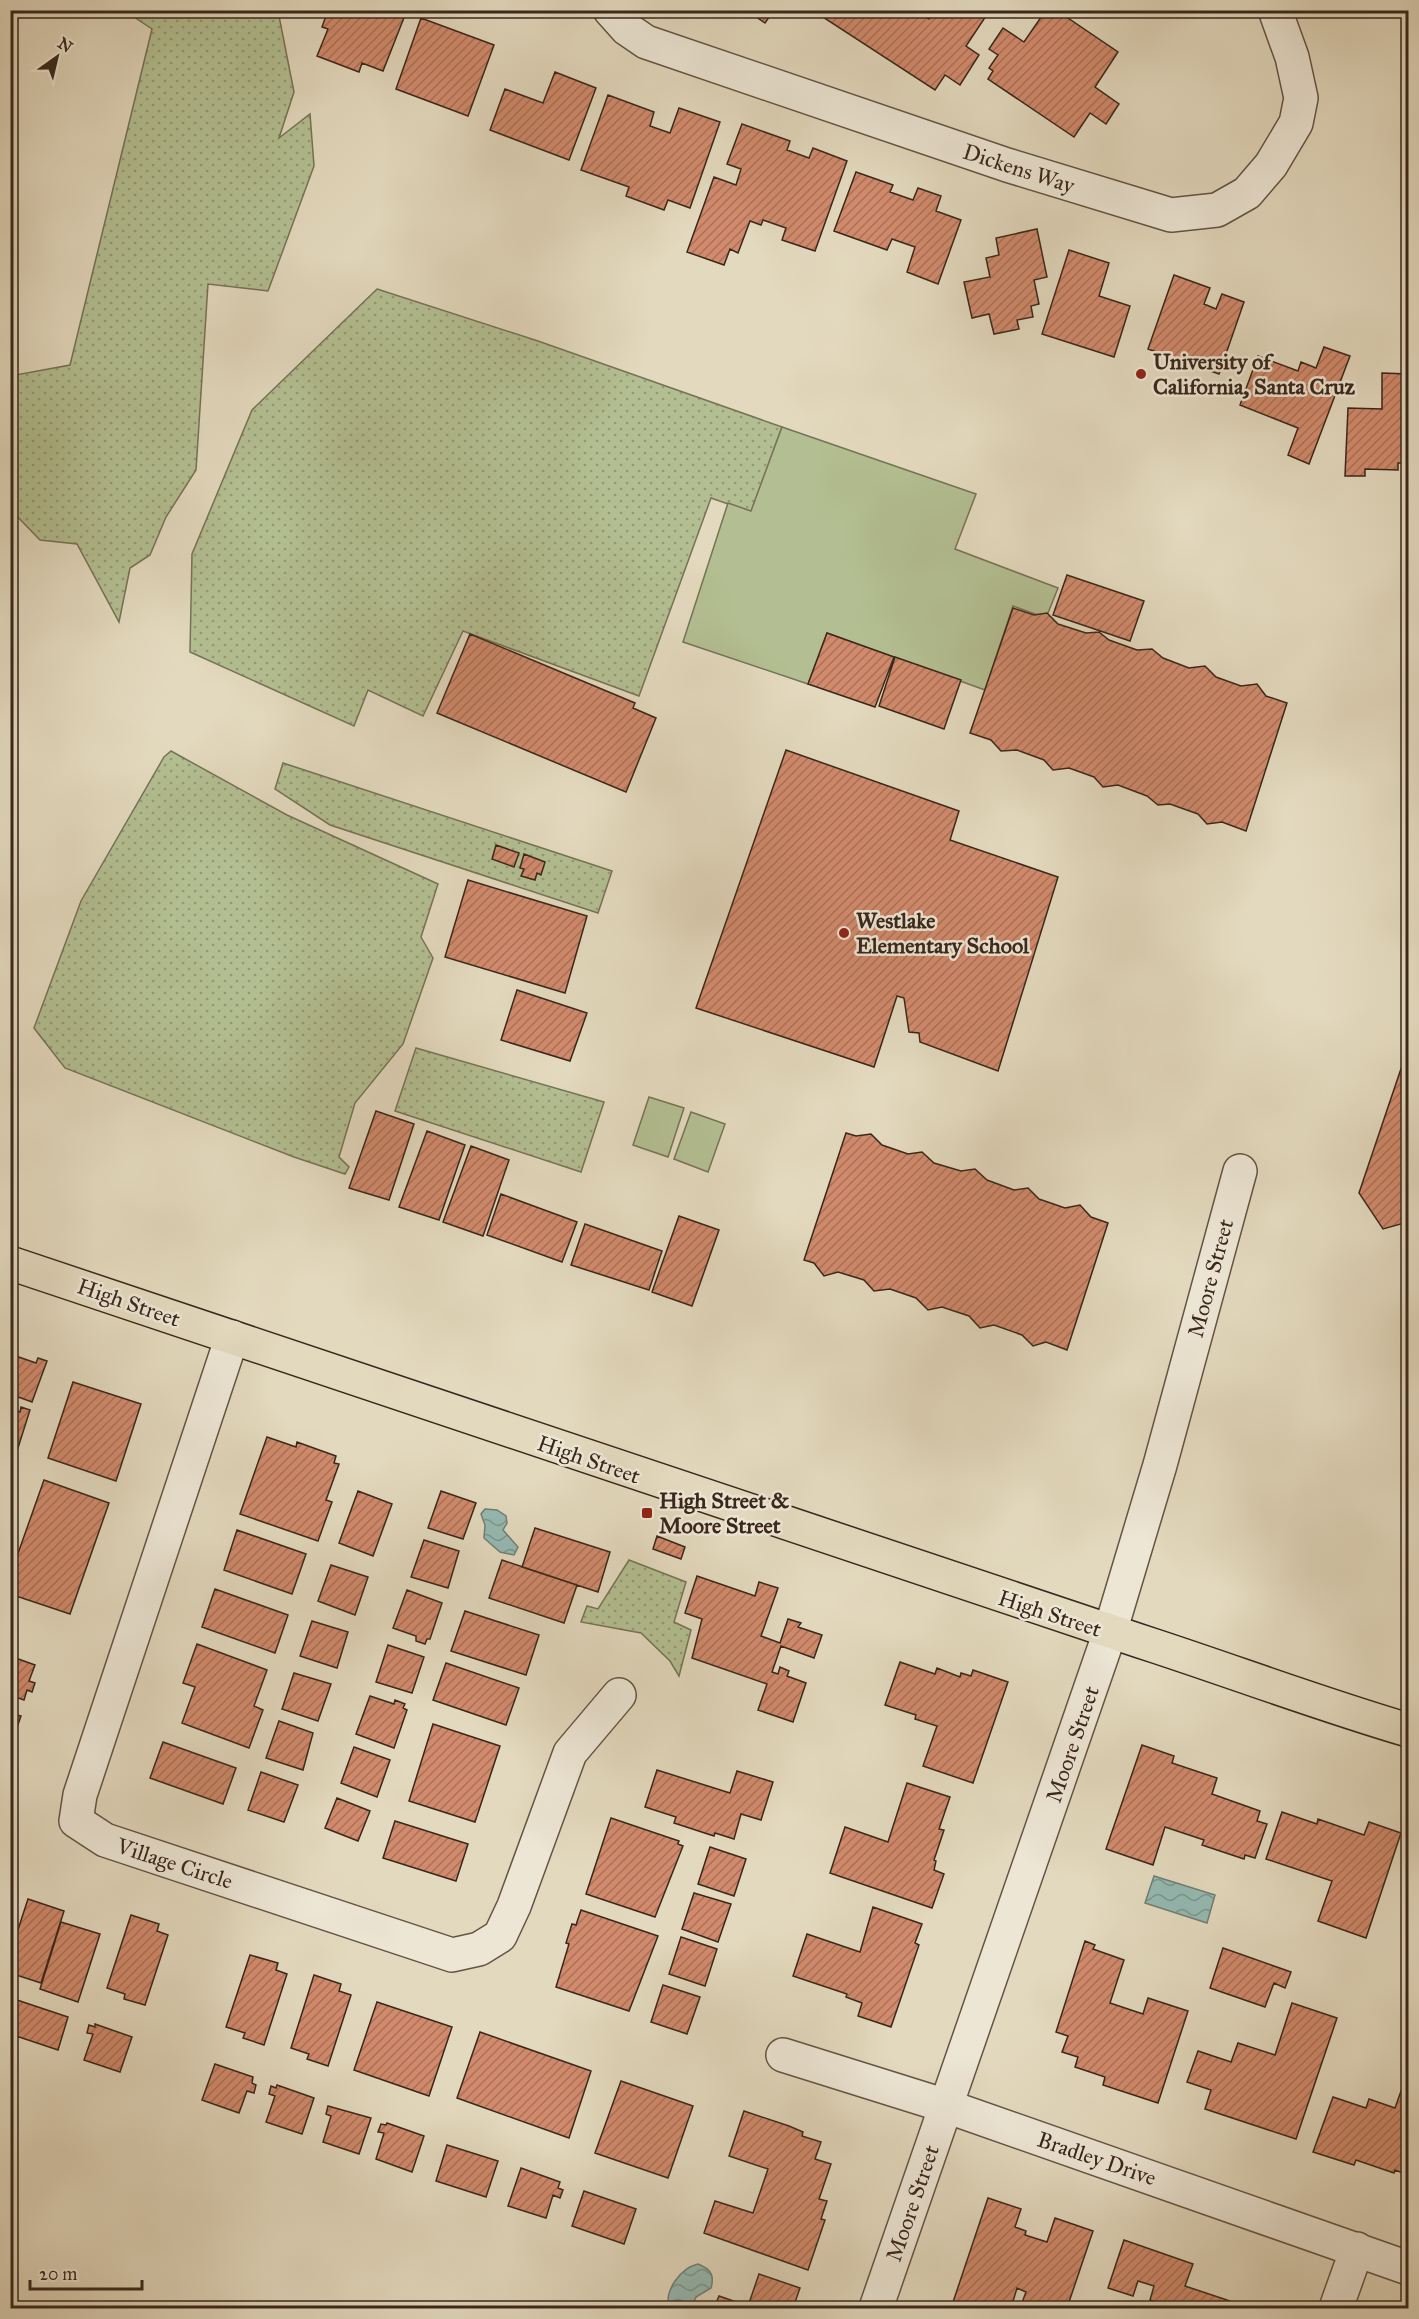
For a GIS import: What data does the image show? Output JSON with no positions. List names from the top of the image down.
{
  "streets": {
    "main road": ["High Street"],
    "street": [
      "Dickens Way",
      "Moore Street",
      "Village Circle",
      "Bradley Drive"
    ]
  },
  "crossings": [
    ["Moore Street", "High Street"],
    ["Moore Street", "Bradley Drive"],
    ["High Street", "Village Circle"]
  ],
  "places": {
    "other": ["University of California, Santa Cruz", "Westlake Elementary School"],
    "transit": ["High Street & Moore Street"]
  },
  "scale_bar": "20 m",
  "north": "top right"
}
